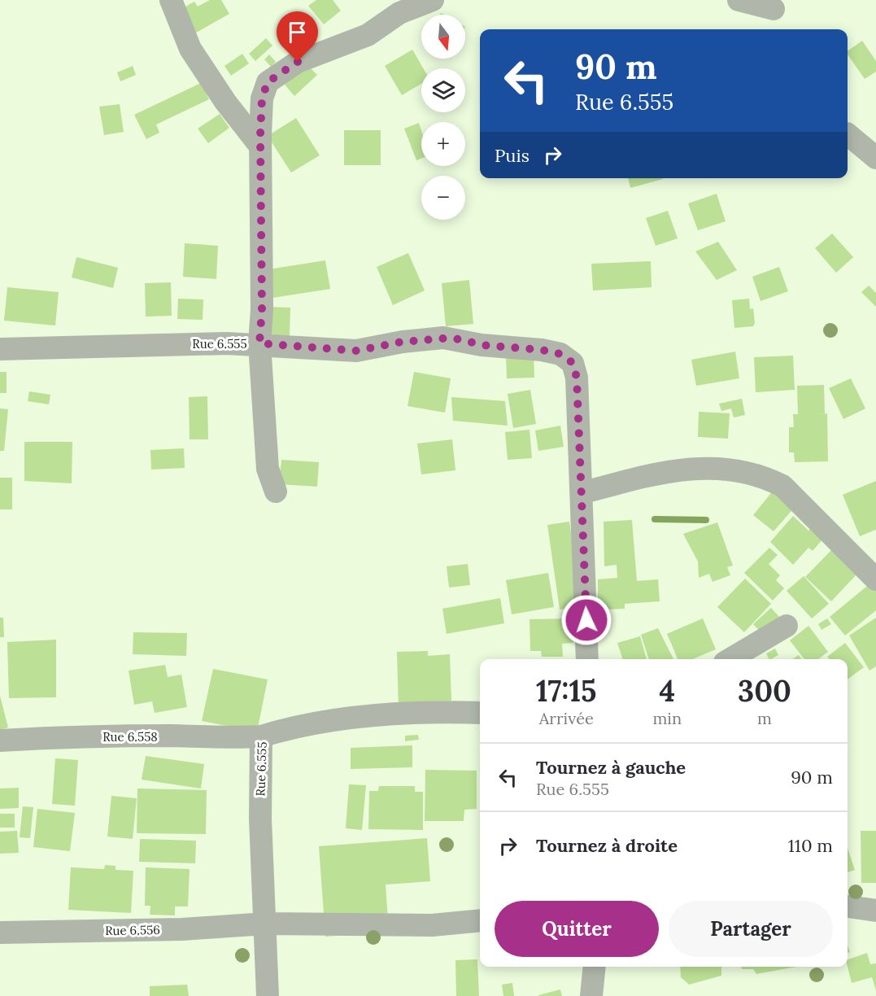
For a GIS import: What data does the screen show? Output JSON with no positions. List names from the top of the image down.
{
  "streets": {
    "street": ["Rue 6.555", "Rue 6.558", "Rue 6.556"]
  },
  "crossings": [
    ["Rue 6.555", "Rue 6.558"],
    ["Rue 6.555", "Rue 6.556"]
  ],
  "north": "bottom",
  "page": {
    "map_buttons": ["+", "−"],
    "turn": ["90 m", "Rue 6.555"],
    "then": "Puis",
    "eta": [
      "17:15",
      "Arrivée",
      "4",
      "min",
      "300",
      "m"
    ],
    "list": [
      {
        "name": "Tournez à gauche",
        "note": "Rue 6.555",
        "value": "90 m"
      },
      {
        "name": "Tournez à droite",
        "value": "110 m"
      }
    ],
    "buttons": ["Quitter", "Partager"]
  }
}
